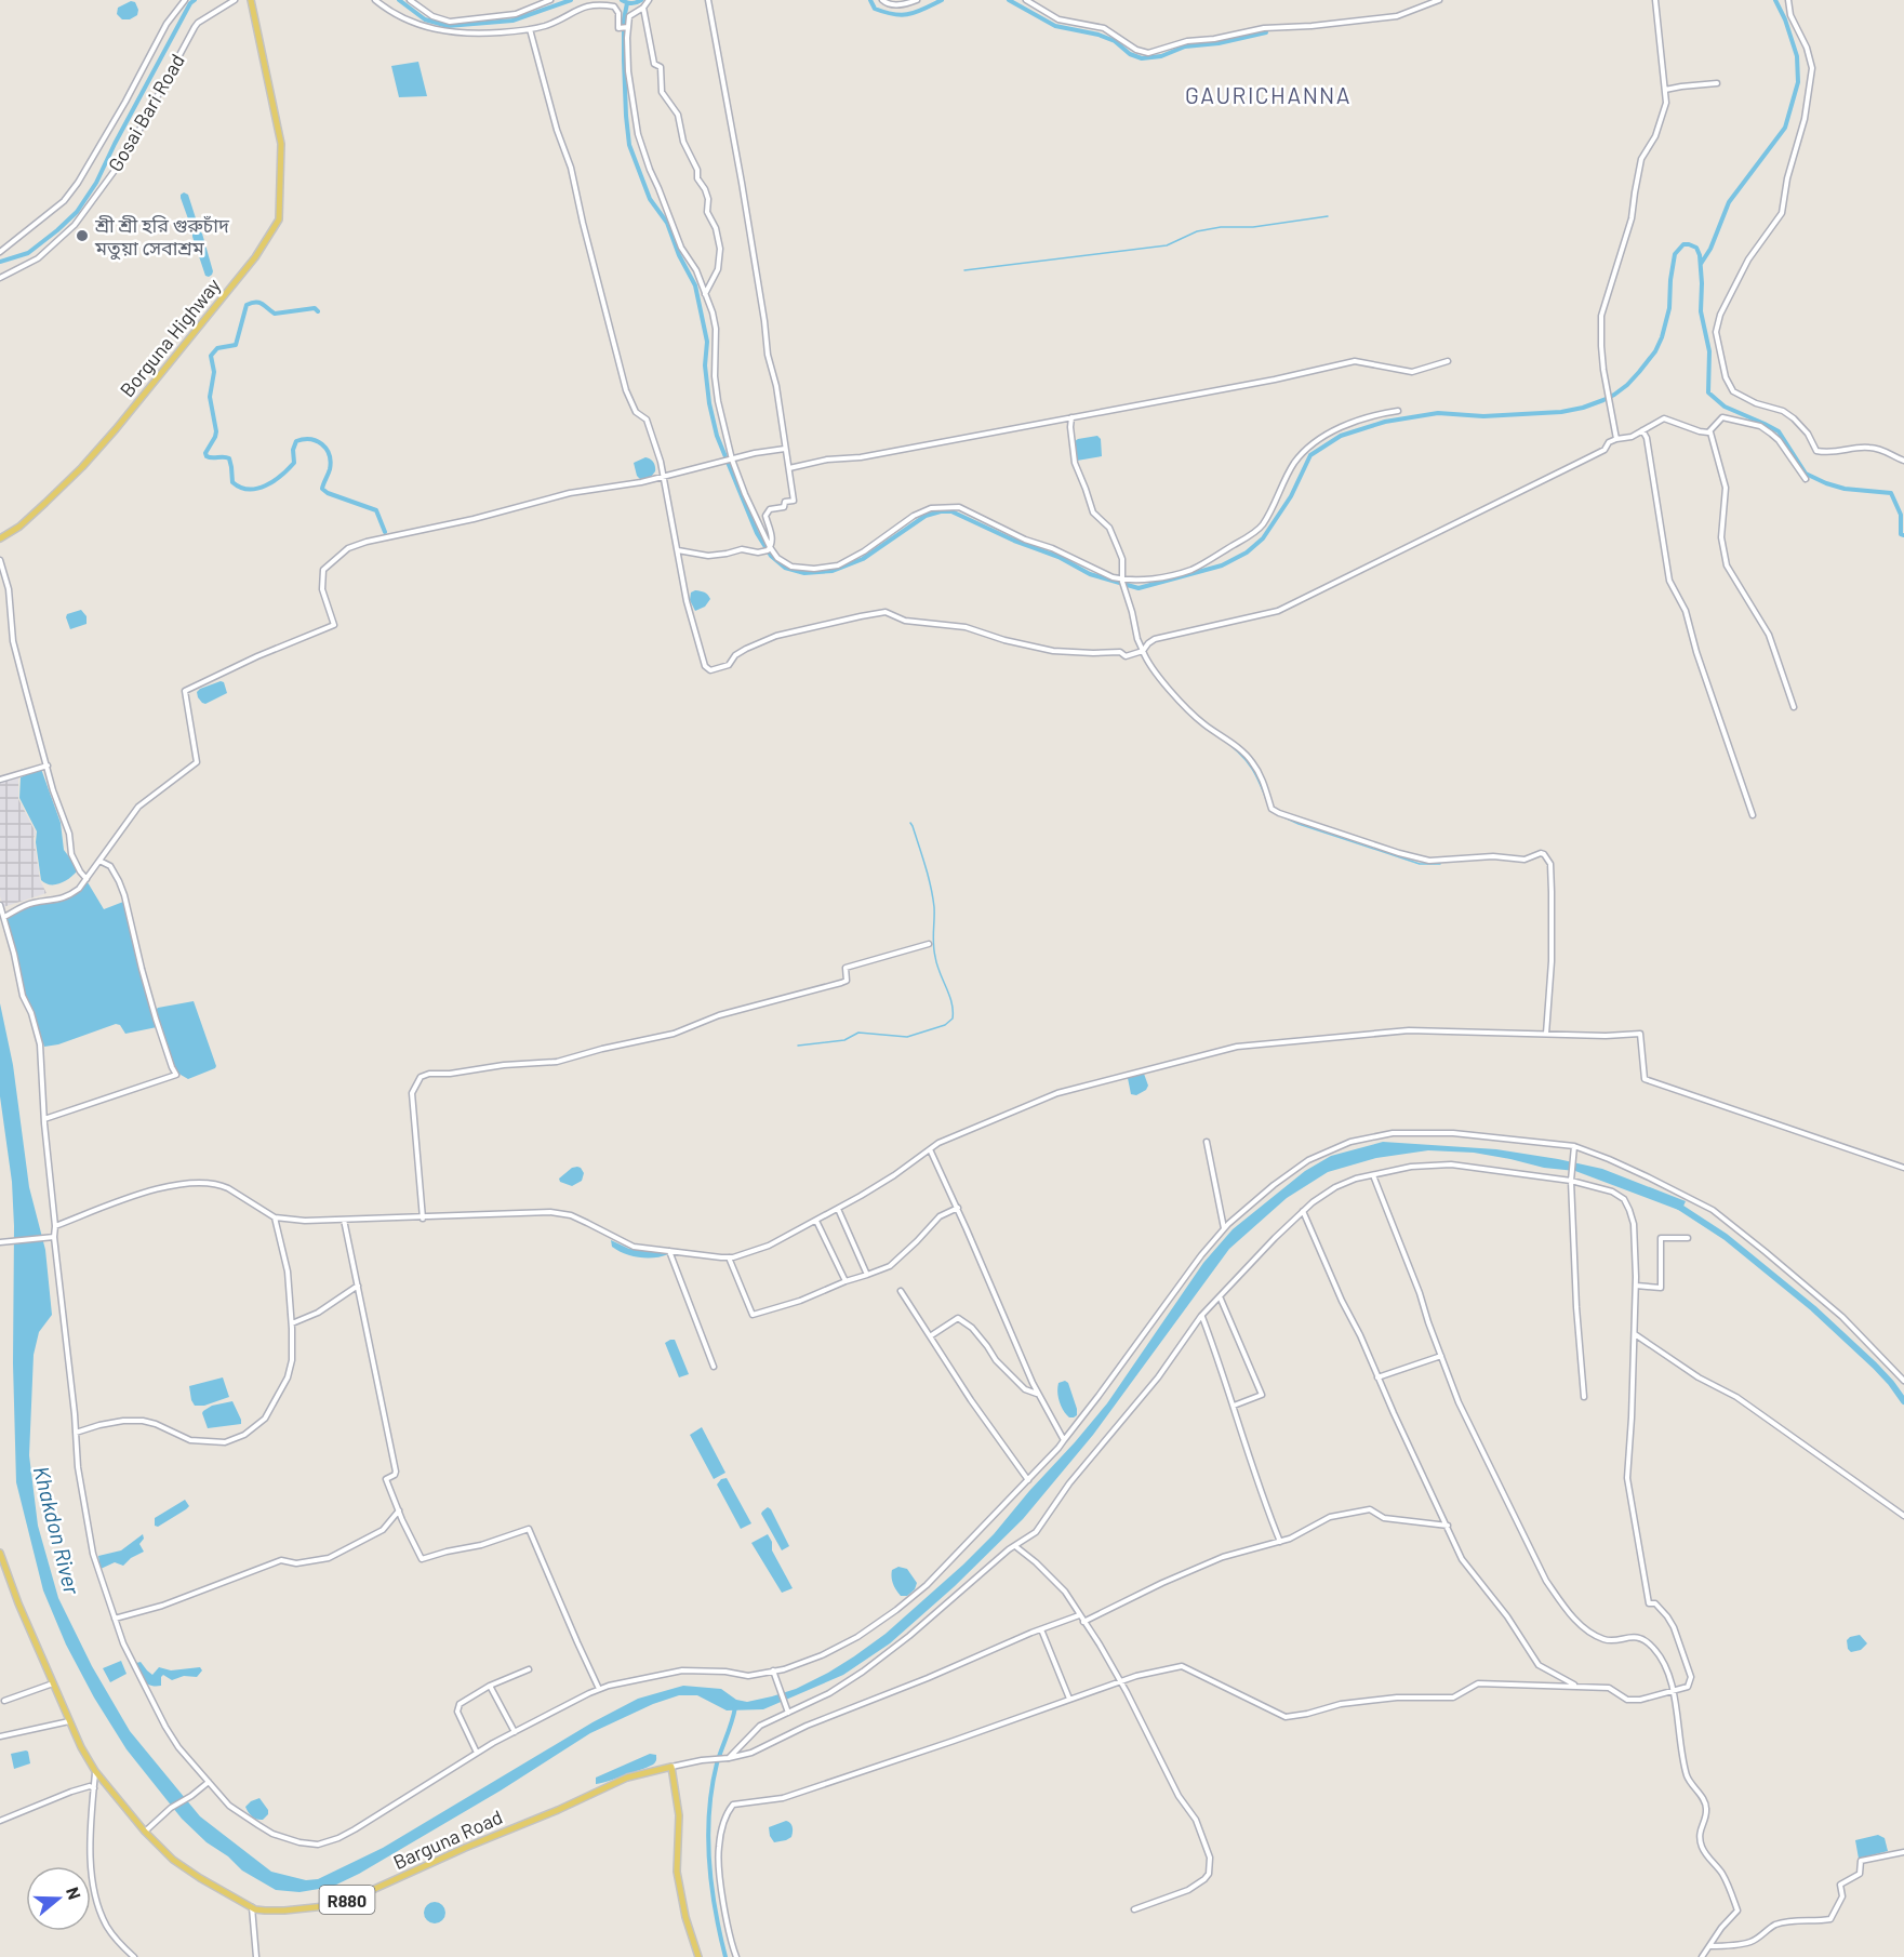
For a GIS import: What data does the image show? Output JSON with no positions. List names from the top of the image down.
{
  "streets": {
    "main road": ["Borguna Highway", "Barguna Road", "R880"],
    "street": ["Gosai Bari Road"]
  },
  "districts": ["GAURICHANNA"],
  "water": ["Khakdon River"],
  "places": ["শ্রী শ্রী হরি গুরুচাঁদ মতুয়া সেবাশ্রম"],
  "north": "right"
}
